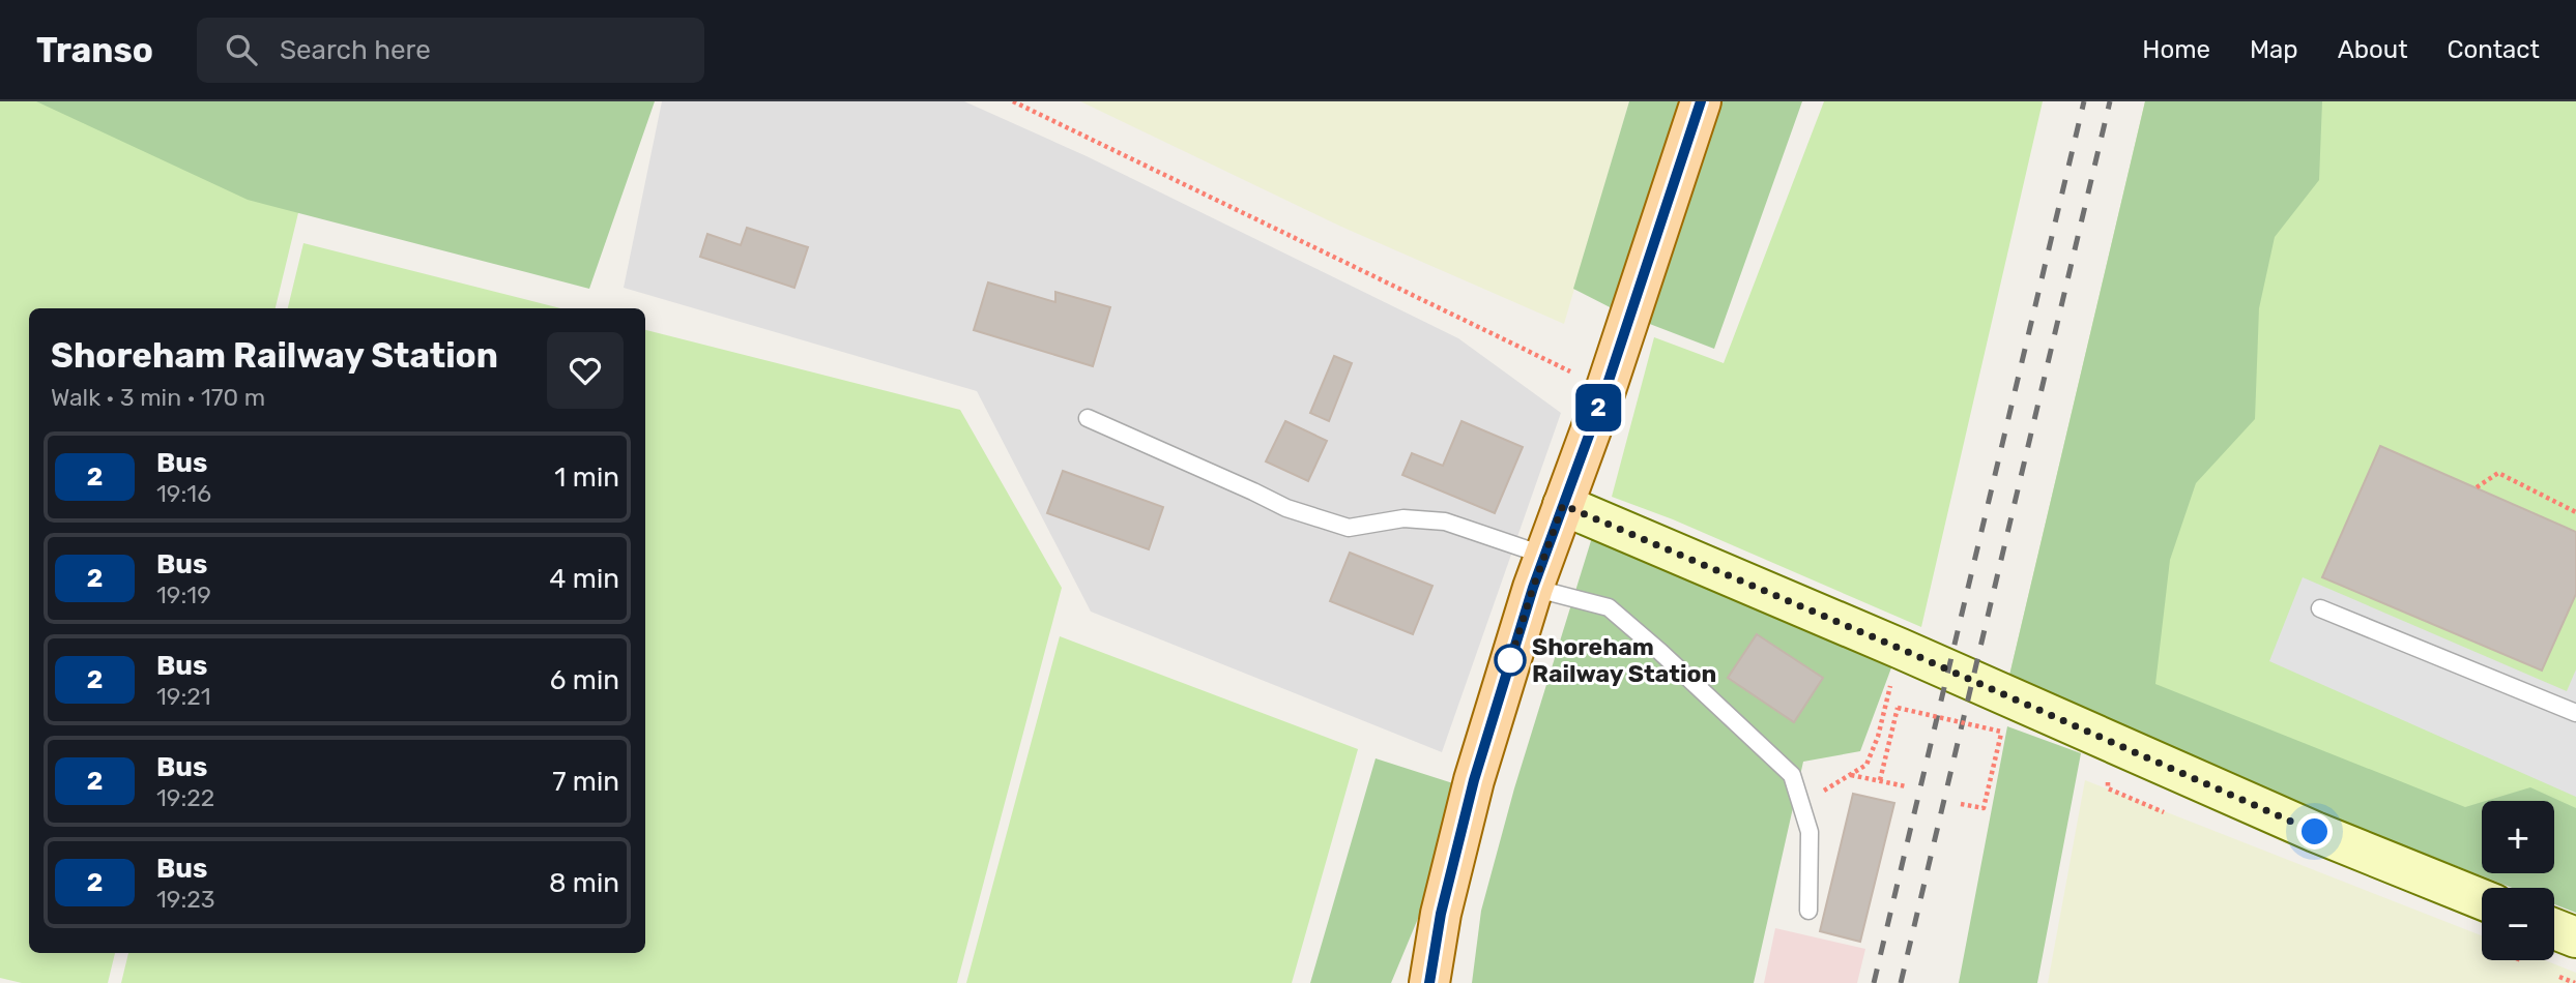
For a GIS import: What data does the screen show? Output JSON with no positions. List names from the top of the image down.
{
  "places": ["Shoreham Railway Station"],
  "lines": ["bus line 2"],
  "page": {
    "header": "Transo",
    "search": "Search here",
    "nav": [
      "Home",
      "Map",
      "About",
      "Contact"
    ],
    "on_map": "2",
    "heading": ["Shoreham Railway Station", "Walk · 3 min · 170 m"],
    "list": [
      {
        "mark": "2",
        "name": "Bus",
        "note": "19:16",
        "value": "1 min"
      },
      {
        "mark": "2",
        "name": "Bus",
        "note": "19:19",
        "value": "4 min"
      },
      {
        "mark": "2",
        "name": "Bus",
        "note": "19:21",
        "value": "6 min"
      },
      {
        "mark": "2",
        "name": "Bus",
        "note": "19:22",
        "value": "7 min"
      },
      {
        "mark": "2",
        "name": "Bus",
        "note": "19:23",
        "value": "8 min"
      }
    ],
    "map_buttons": ["+", "−"]
  }
}
